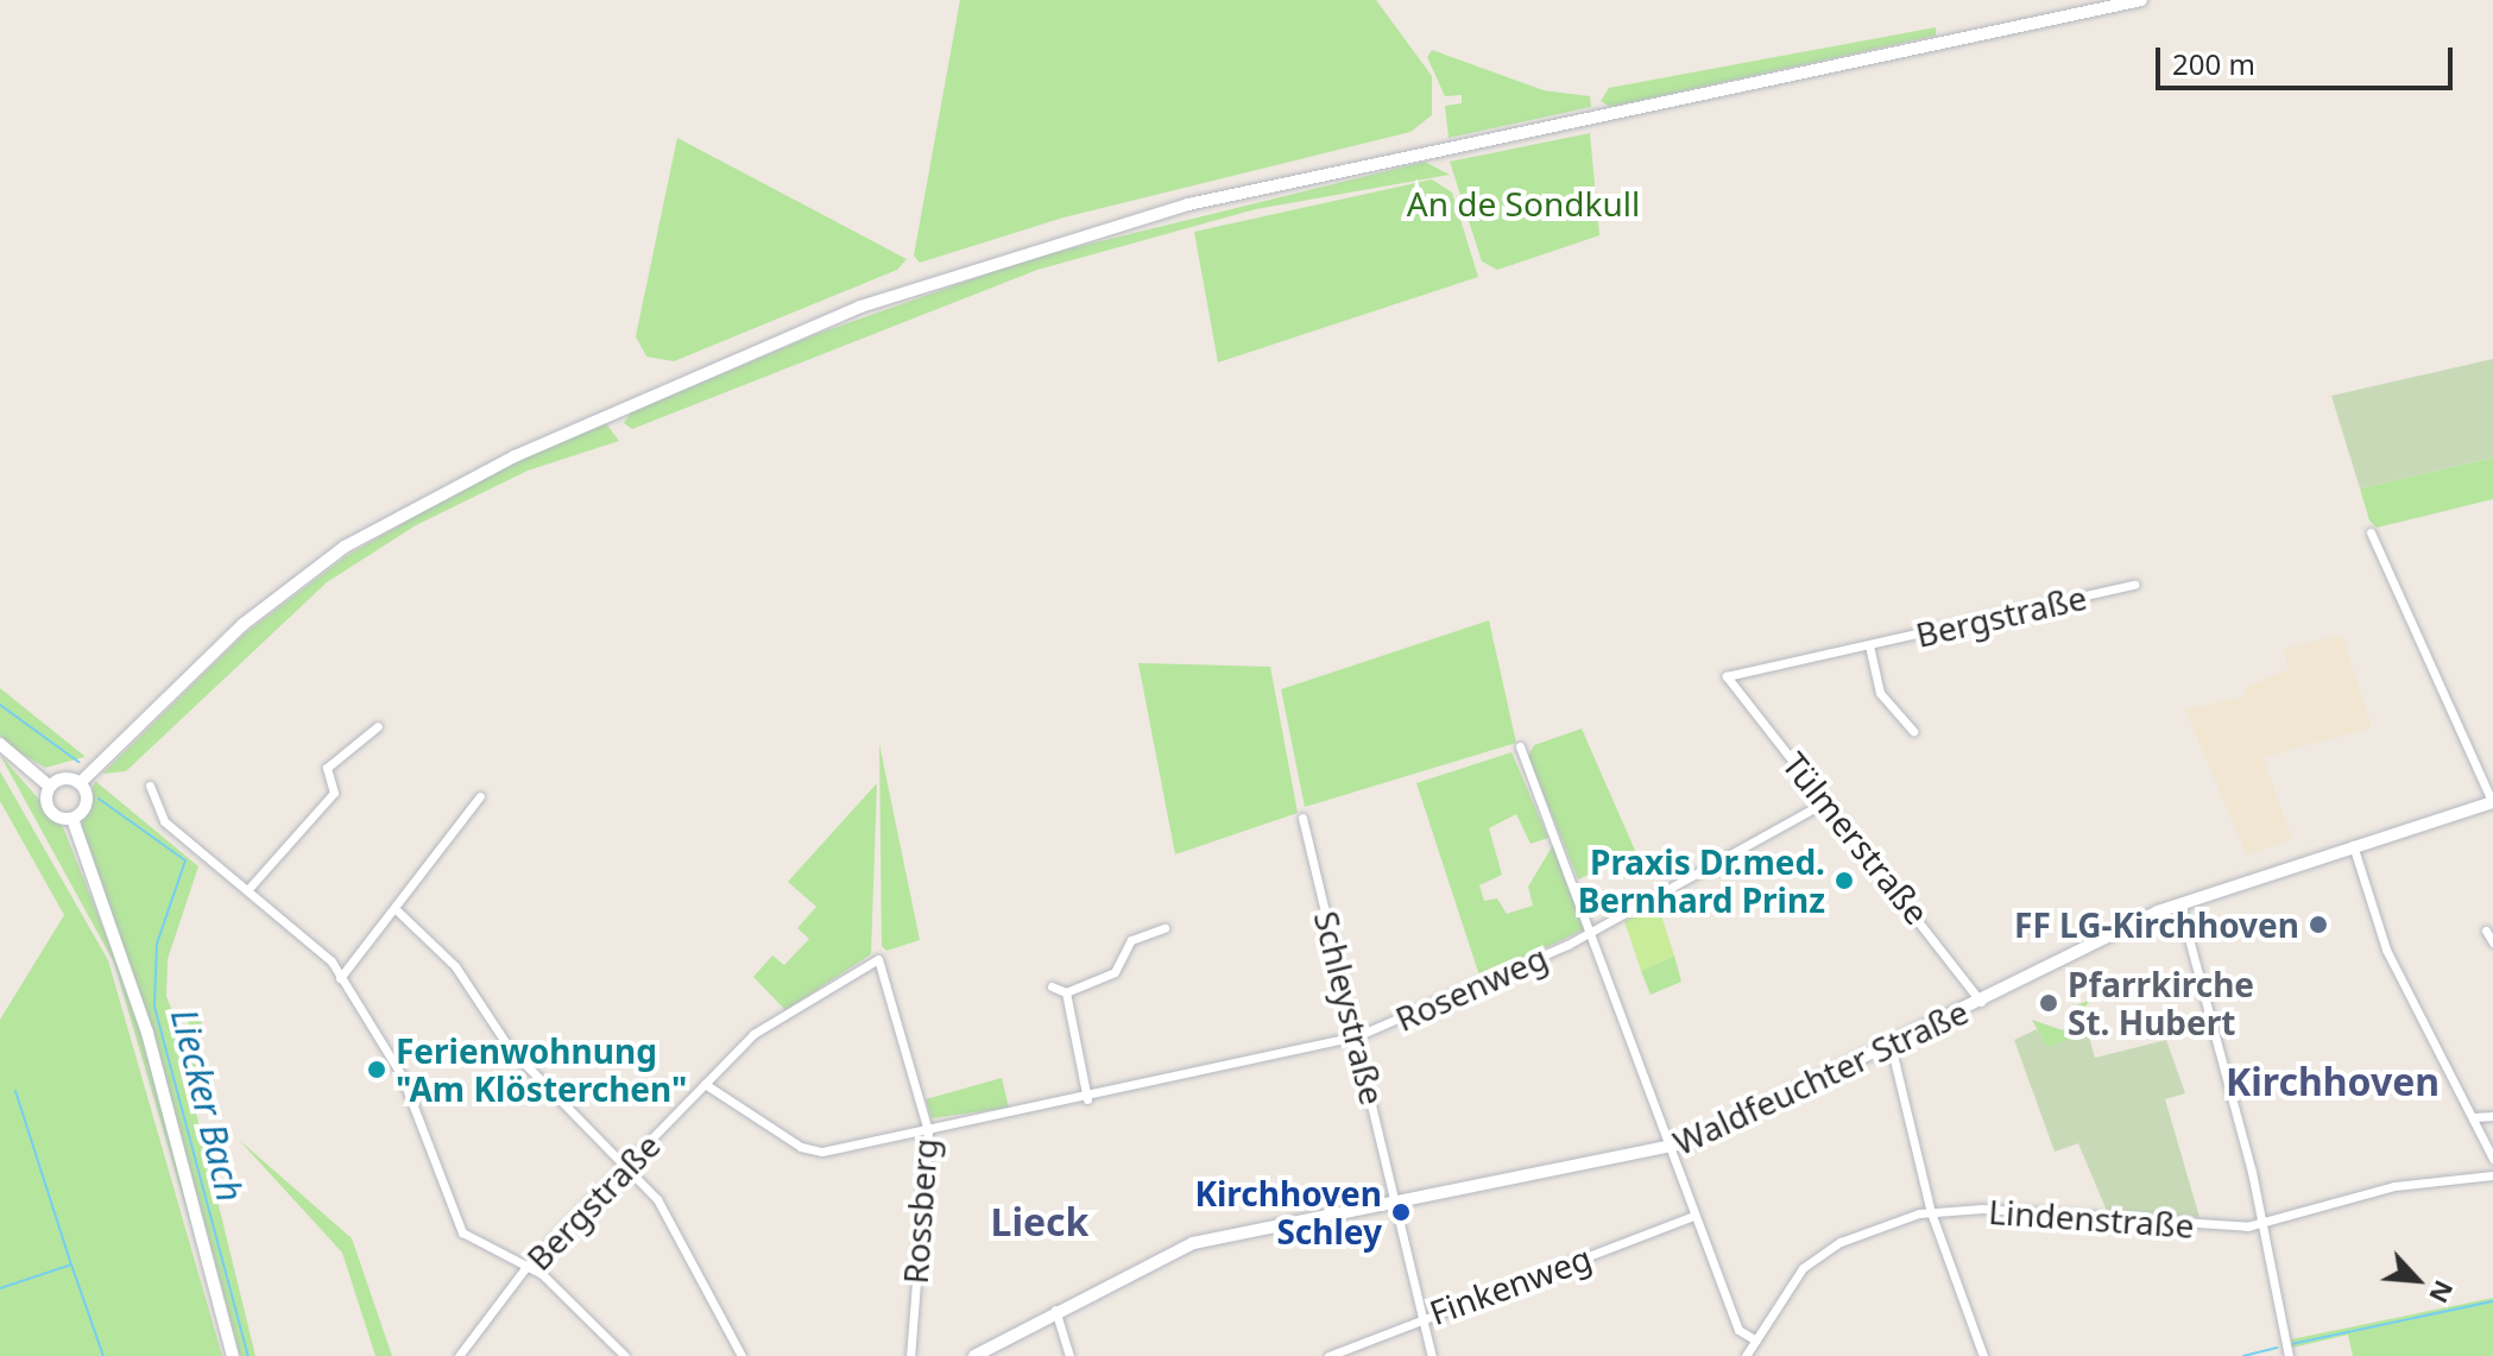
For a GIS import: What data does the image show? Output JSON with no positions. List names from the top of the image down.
{
  "streets": {
    "main road": ["Waldfeuchter Straße"],
    "street": [
      "Bergstraße",
      "Tülmerstraße",
      "Rosenweg",
      "Schleystraße",
      "Rossberg",
      "Lindenstraße",
      "Finkenweg"
    ]
  },
  "crossings": [
    ["Bergstraße", "Tülmerstraße"],
    ["Bergstraße", "Rosenweg"],
    ["Bergstraße", "Rossberg"],
    ["Tülmerstraße", "Rosenweg"],
    ["Tülmerstraße", "Waldfeuchter Straße"],
    ["Rosenweg", "Schleystraße"],
    ["Rosenweg", "Rossberg"],
    ["Schleystraße", "Waldfeuchter Straße"],
    ["Schleystraße", "Finkenweg"]
  ],
  "districts": ["Kirchhoven", "Lieck"],
  "water": ["Liecker Bach"],
  "parks": ["An de Sondkull"],
  "places": [
    "Praxis Dr.med. Bernhard Prinz",
    "FF LG-Kirchhoven",
    "Pfarrkirche St. Hubert",
    "Ferienwohnung \"Am Klösterchen\"",
    "Kirchhoven Schley"
  ],
  "scale_bar": "200 m",
  "north": "bottom right"
}
